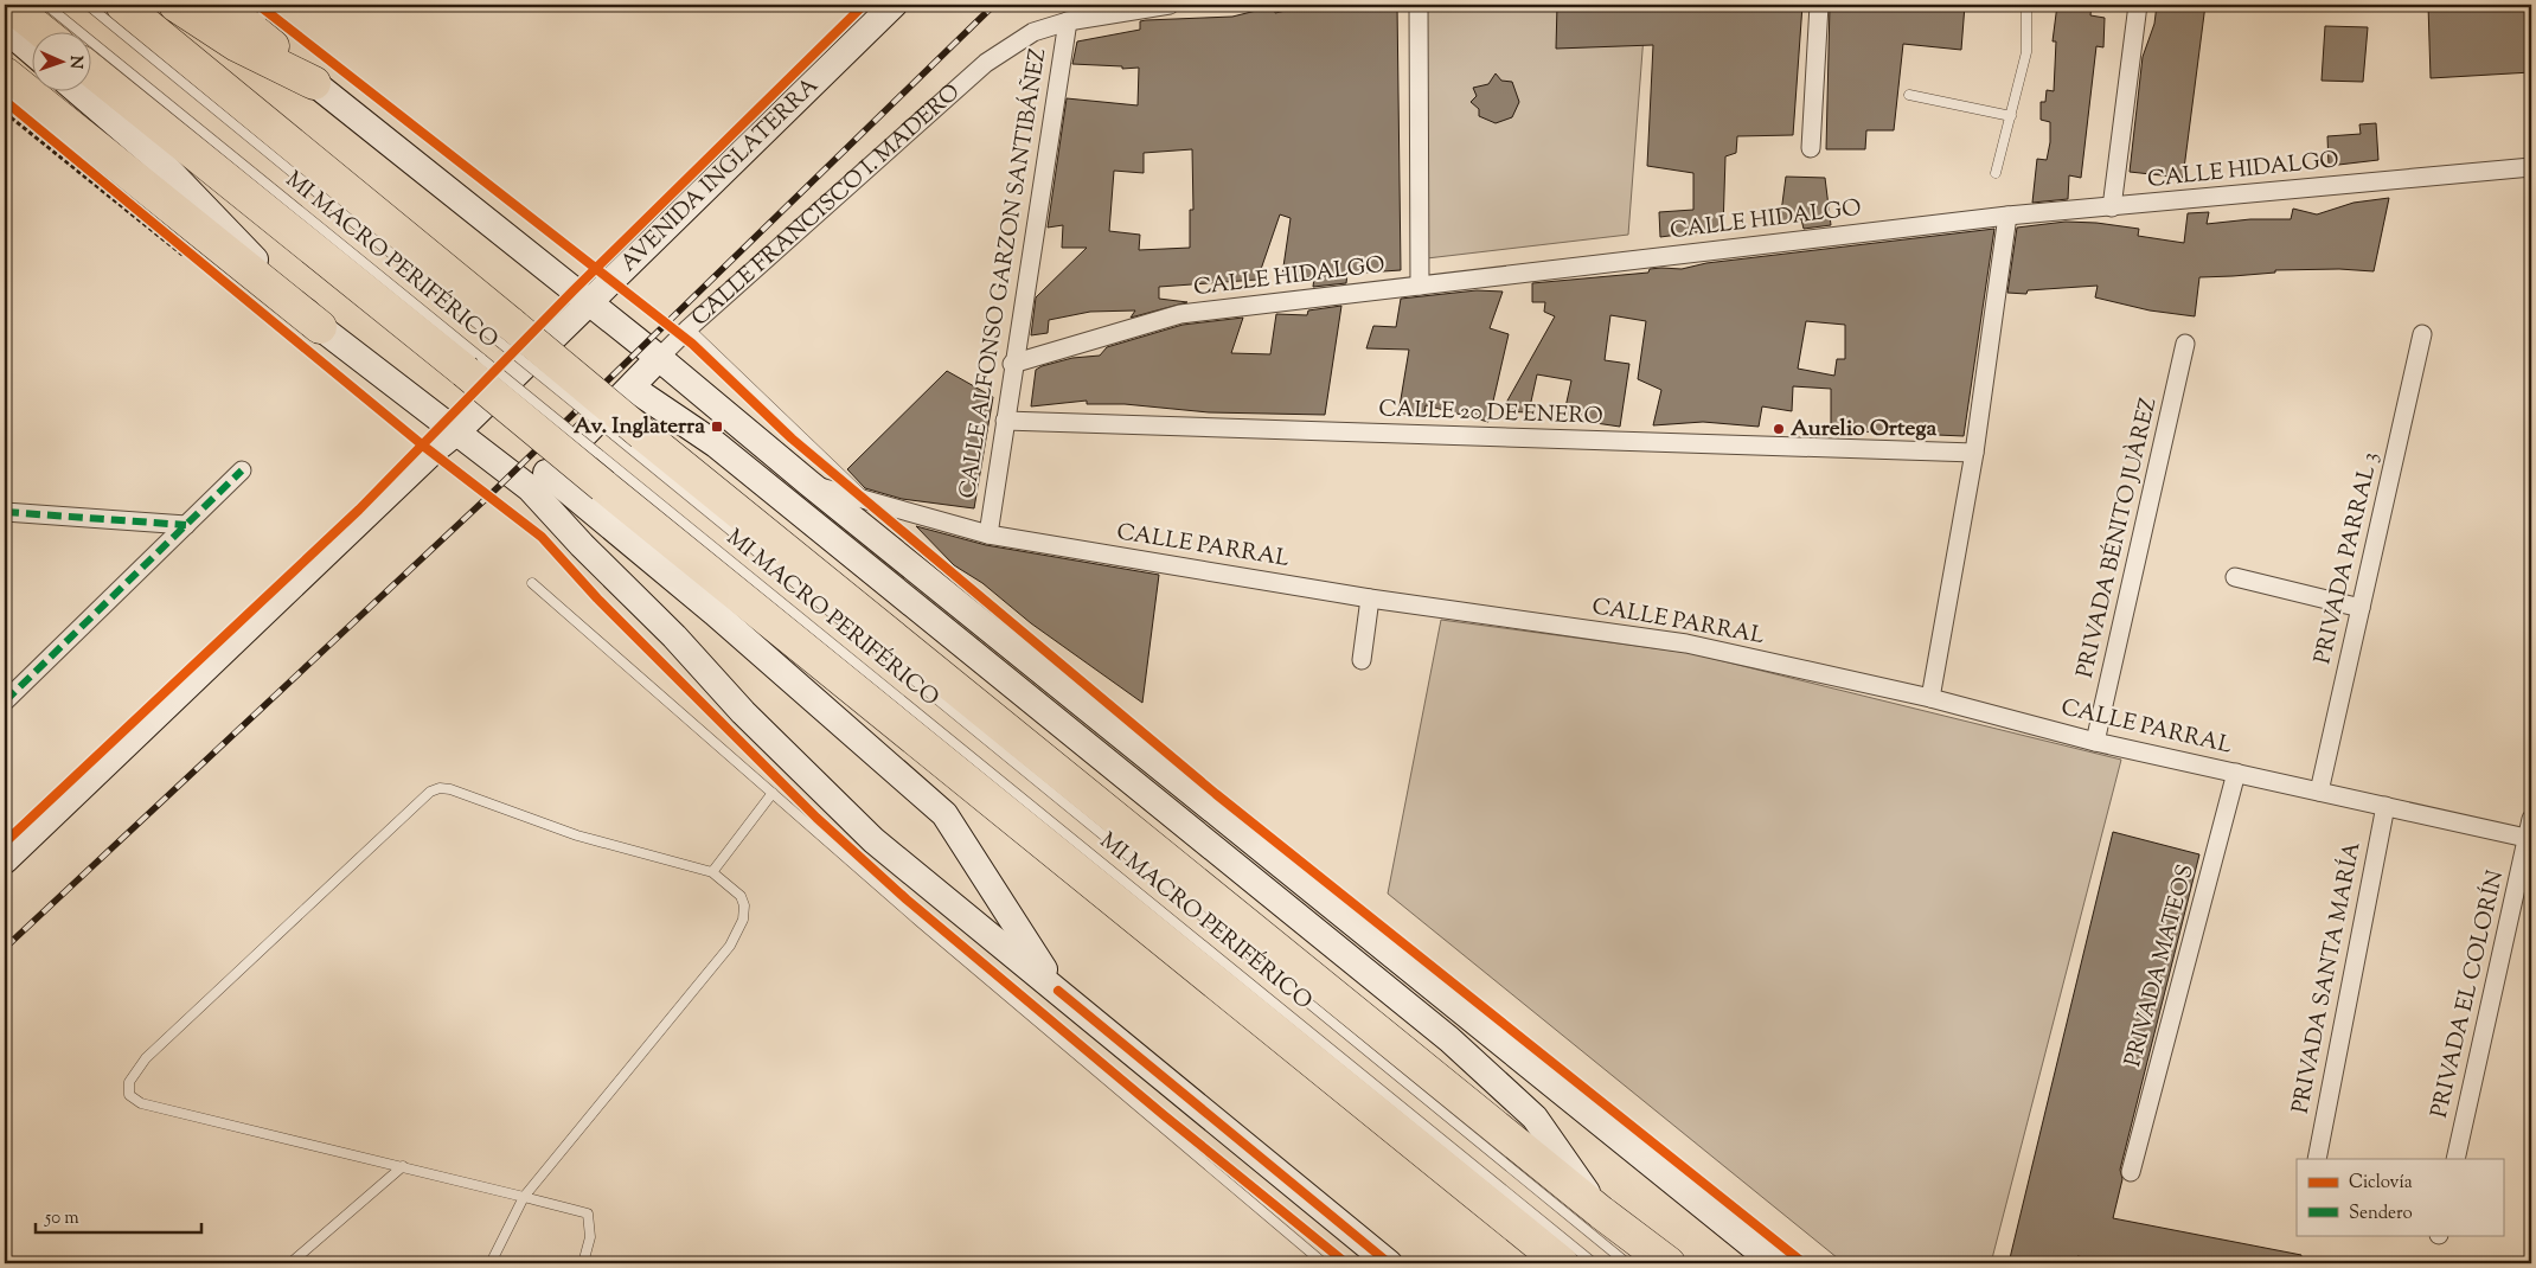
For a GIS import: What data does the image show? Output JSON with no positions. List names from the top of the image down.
{
  "streets": {
    "main road": ["AVENIDA INGLATERRA", "CALLE FRANCISCO I. MADERO"],
    "street": [
      "CALLE HIDALGO",
      "CALLE ALFONSO GARZON SANTIBÁÑEZ",
      "CALLE 20 DE ENERO",
      "PRIVADA BÉNITO JUÀREZ",
      "CALLE PARRAL",
      "PRIVADA PARRAL 3",
      "PRIVADA MATEOS",
      "PRIVADA SANTA MARÍA",
      "PRIVADA EL COLORÍN"
    ],
    "lane": ["MI MACRO PERIFÉRICO"]
  },
  "crossings": [
    ["CALLE HIDALGO", "CALLE ALFONSO GARZON SANTIBÁÑEZ"],
    ["CALLE FRANCISCO I. MADERO", "CALLE ALFONSO GARZON SANTIBÁÑEZ"],
    ["CALLE ALFONSO GARZON SANTIBÁÑEZ", "CALLE 20 DE ENERO"],
    ["CALLE ALFONSO GARZON SANTIBÁÑEZ", "CALLE PARRAL"],
    ["PRIVADA BÉNITO JUÀREZ", "CALLE PARRAL"],
    ["CALLE PARRAL", "PRIVADA PARRAL 3"],
    ["CALLE PARRAL", "PRIVADA MATEOS"],
    ["CALLE PARRAL", "PRIVADA SANTA MARÍA"],
    ["CALLE PARRAL", "PRIVADA EL COLORÍN"]
  ],
  "places": {
    "transit": ["Av. Inglaterra"],
    "other": ["Aurelio Ortega"]
  },
  "legend": ["Ciclovía", "Sendero"],
  "scale_bar": "50 m",
  "north": "right"
}
